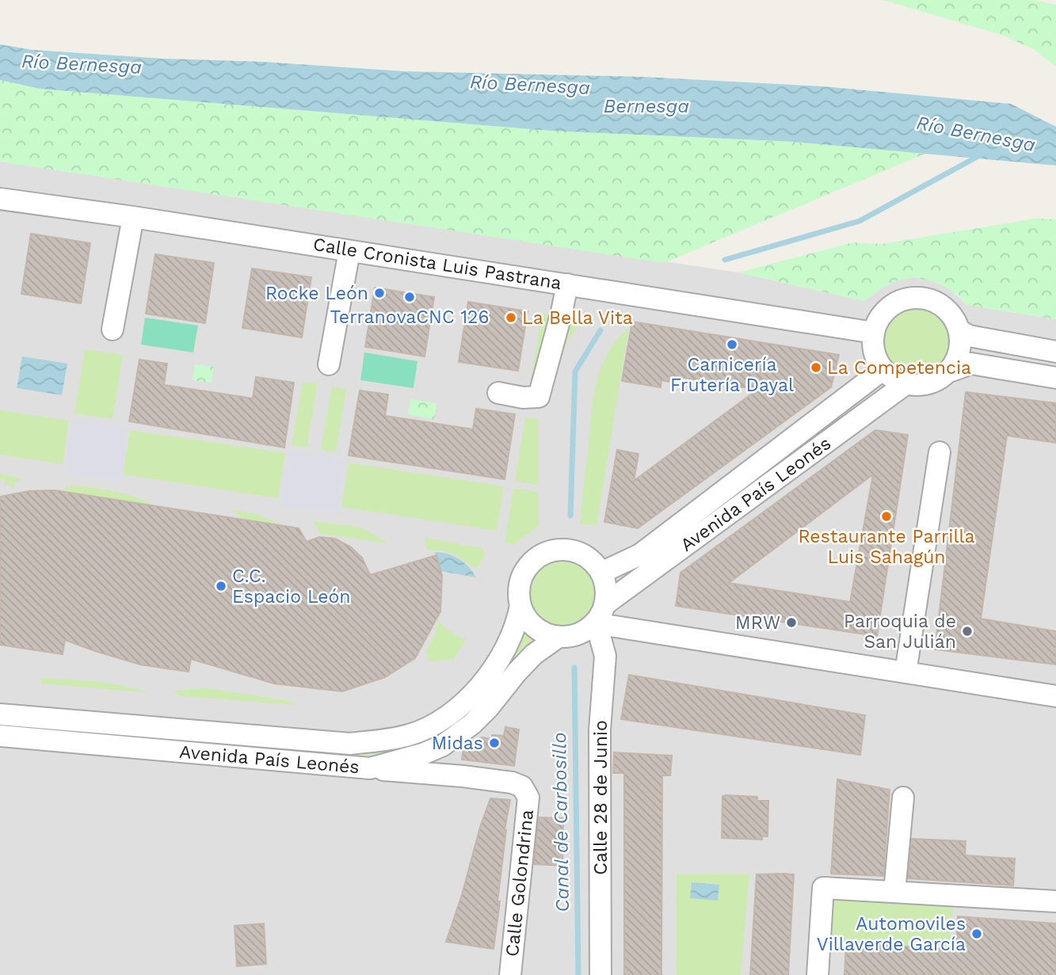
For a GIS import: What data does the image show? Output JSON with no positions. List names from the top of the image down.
{
  "streets": {
    "street": [
      "Calle Cronista Luis Pastrana",
      "Avenida País Leonés",
      "Calle 28 de Junio",
      "Calle Golondrina"
    ]
  },
  "crossings": [
    ["Calle Cronista Luis Pastrana", "Avenida País Leonés"],
    ["Avenida País Leonés", "Calle 28 de Junio"],
    ["Avenida País Leonés", "Calle Golondrina"]
  ],
  "water": ["Río Bernesga", "Bernesga", "Canal de Carbosillo"],
  "places": [
    "Rocke León",
    "TerranovaCNC 126",
    "La Bella Vita",
    "Carnicería Frutería Dayal",
    "La Competencia",
    "Restaurante Parrilla Luis Sahagún",
    "C.C. Espacio León",
    "MRW",
    "Parroquia de San Julián",
    "Midas",
    "Automoviles Villaverde García"
  ]
}
